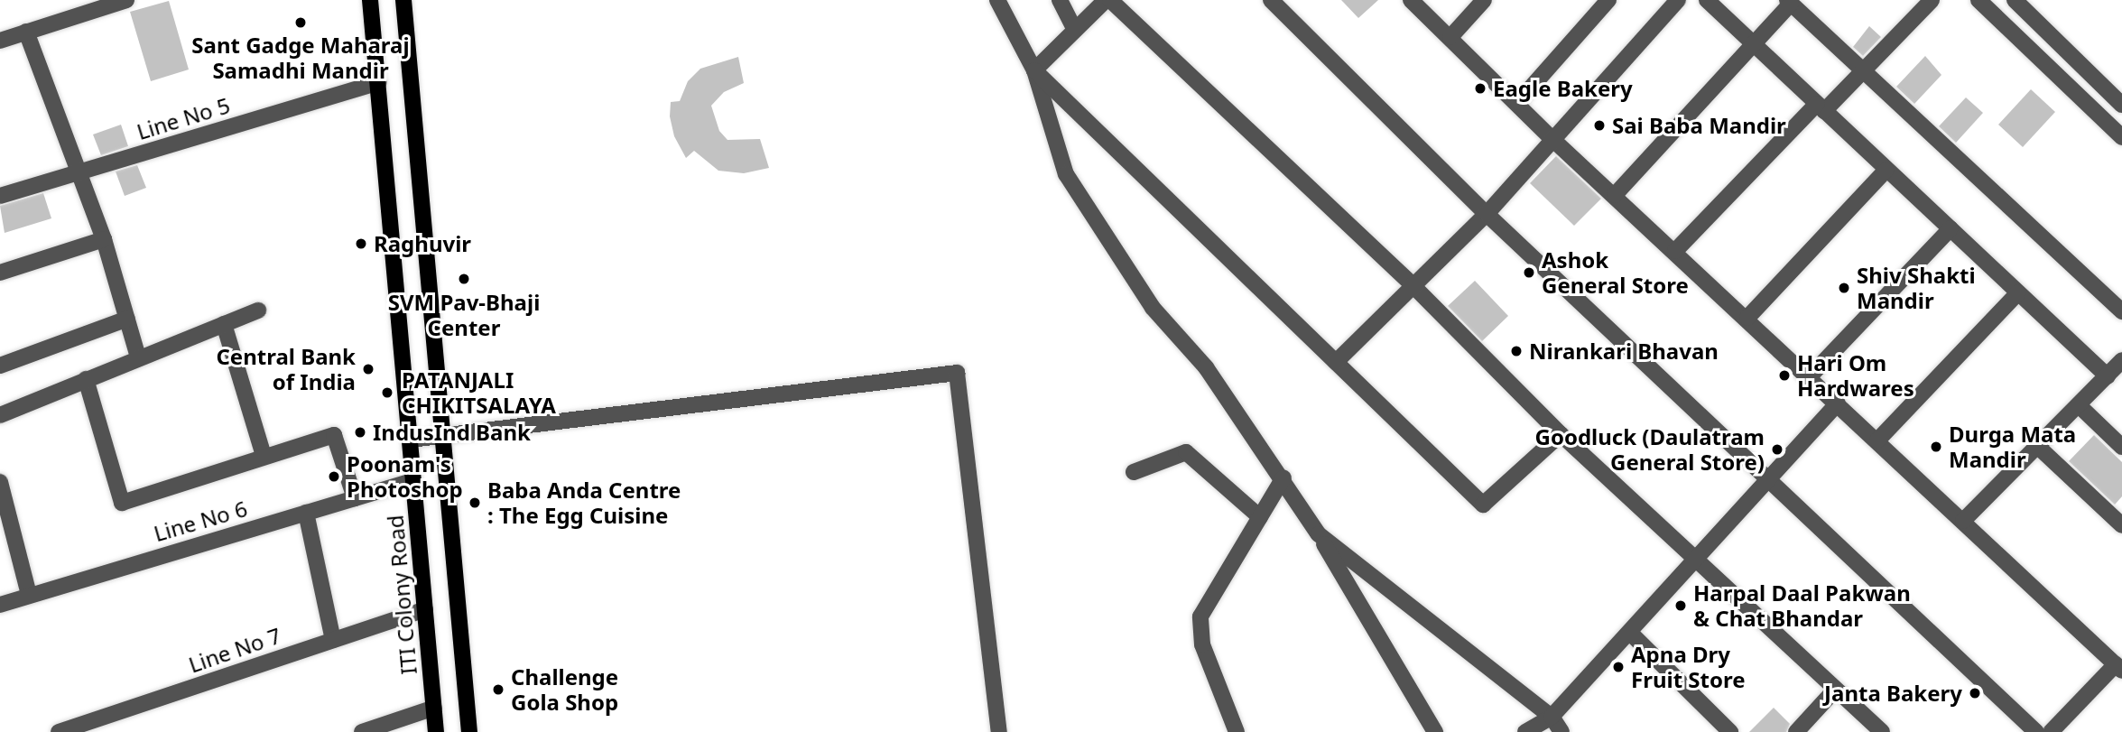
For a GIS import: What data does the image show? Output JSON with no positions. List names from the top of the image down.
{
  "streets": {
    "main road": ["ITI Colony Road"],
    "street": ["Line No 5", "Line No 6", "Line No 7"]
  },
  "crossings": [
    ["Line No 5", "ITI Colony Road"],
    ["Line No 6", "ITI Colony Road"],
    ["ITI Colony Road", "Line No 7"]
  ],
  "places": [
    "Sant Gadge Maharaj Samadhi Mandir",
    "Eagle Bakery",
    "Sai Baba Mandir",
    "Raghuvir",
    "Ashok General Store",
    "SVM Pav-Bhaji Center",
    "Shiv Shakti Mandir",
    "Nirankari Bhavan",
    "Central Bank of India",
    "Hari Om Hardwares",
    "PATANJALI CHIKITSALAYA",
    "IndusInd Bank",
    "Durga Mata Mandir",
    "Goodluck (Daulatram General Store)",
    "Poonam's Photoshop",
    "Baba Anda Centre : The Egg Cuisine",
    "Harpal Daal Pakwan & Chat Bhandar",
    "Apna Dry Fruit Store",
    "Challenge Gola Shop",
    "Janta Bakery"
  ]
}
